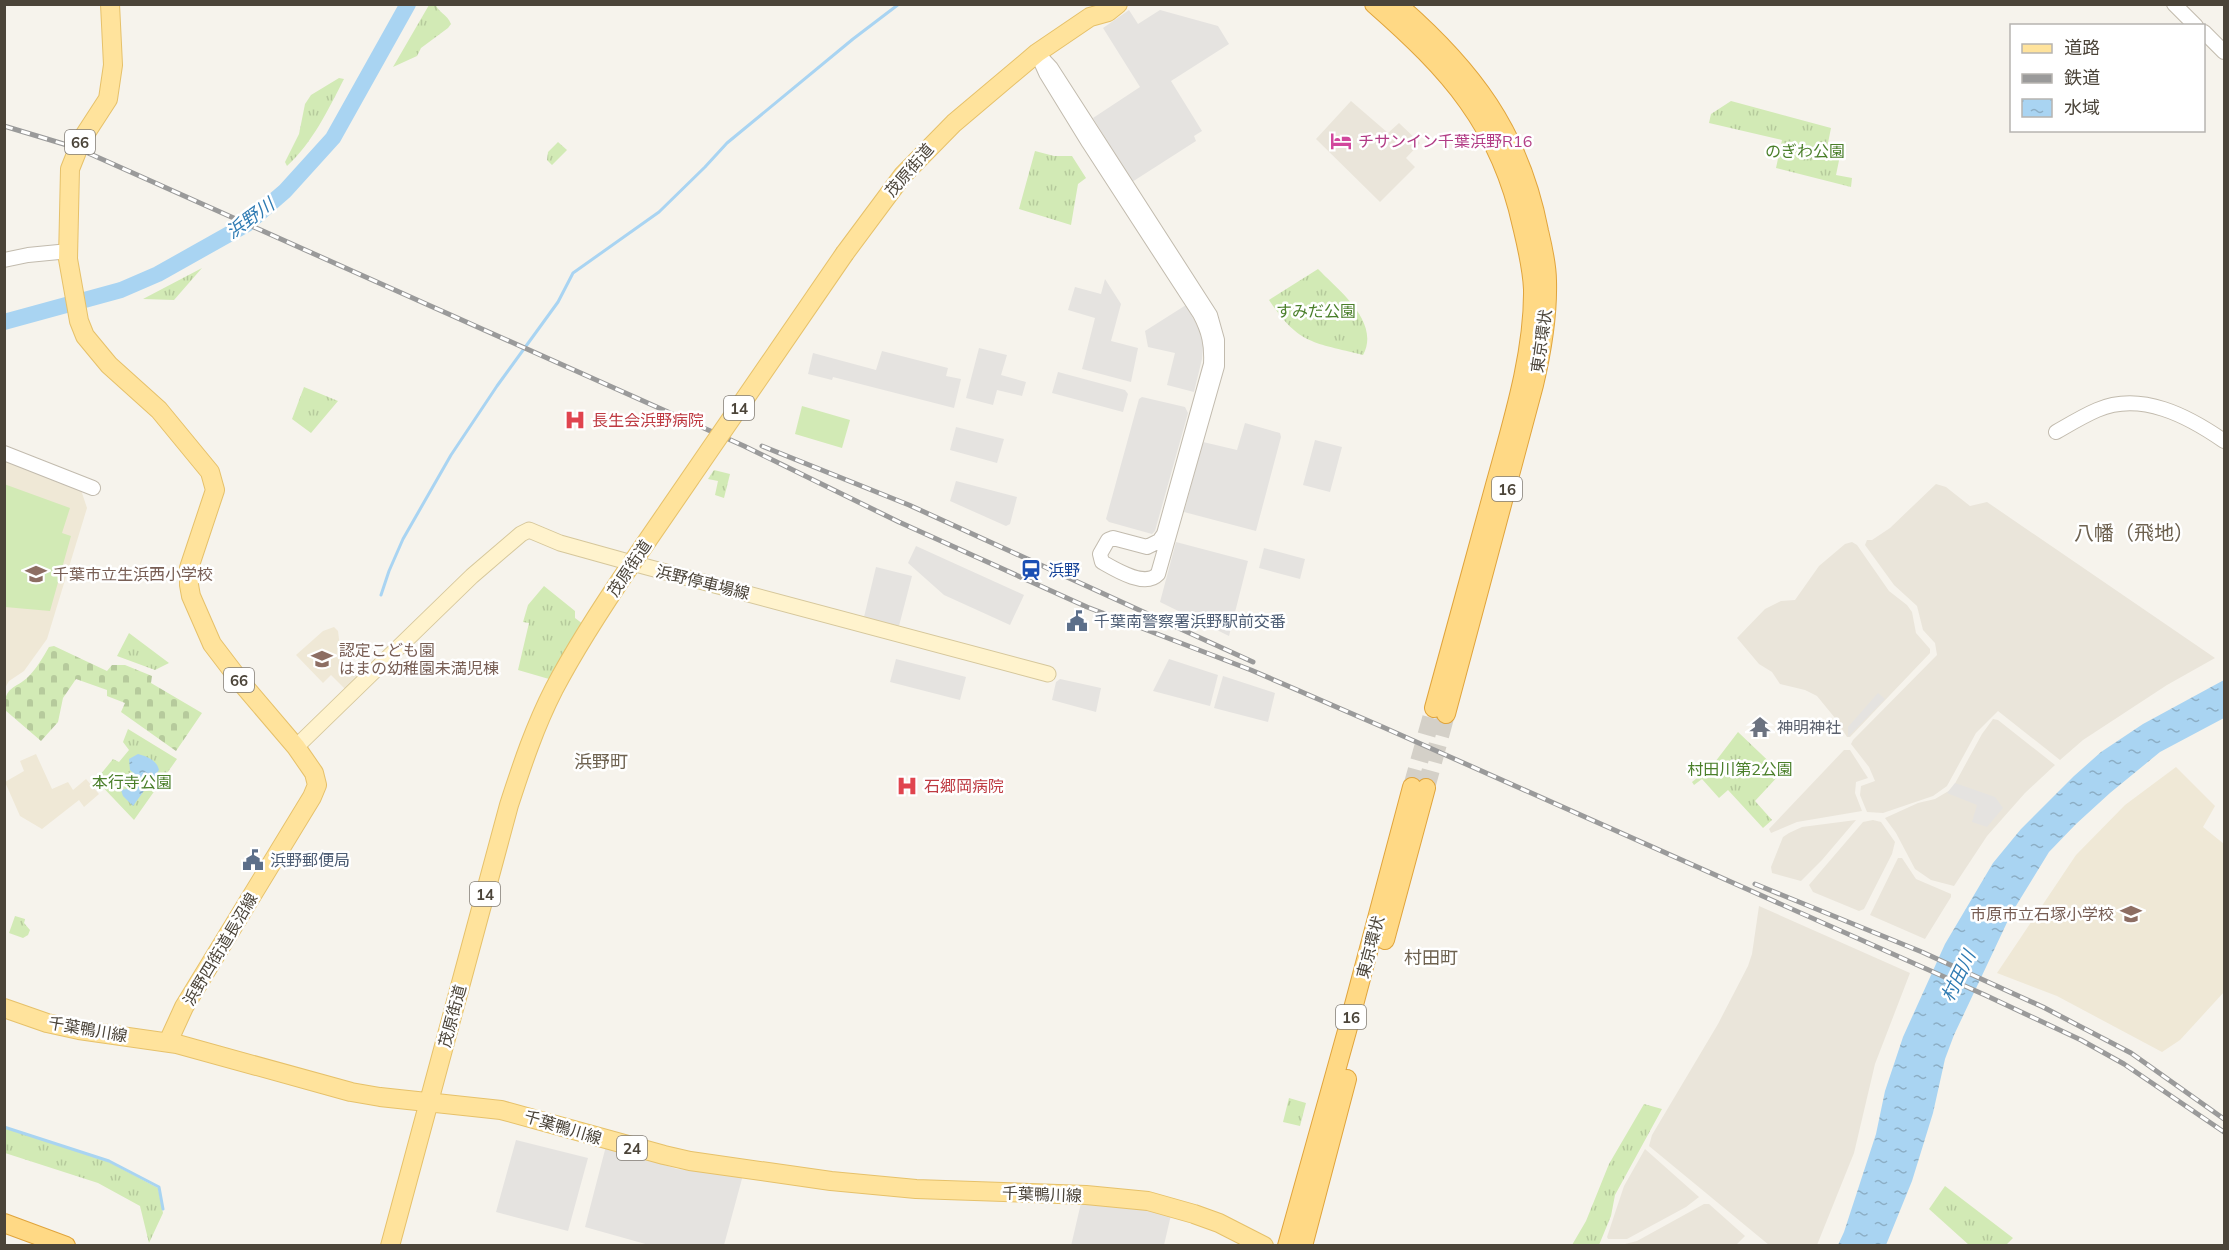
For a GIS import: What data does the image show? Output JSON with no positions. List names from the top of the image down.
{
  "streets": {
    "highway": ["東京環状", "16"],
    "main road": [
      "66",
      "茂原街道",
      "14",
      "浜野停車場線",
      "浜野四街道長沼線",
      "千葉鴨川線",
      "24"
    ]
  },
  "crossings": [
    ["茂原街道", "浜野停車場線"],
    ["茂原街道", "千葉鴨川線"],
    ["浜野停車場線", "浜野四街道長沼線"],
    ["浜野四街道長沼線", "千葉鴨川線"]
  ],
  "districts": ["八幡（飛地）", "浜野町", "村田町"],
  "water": ["浜野川", "村田川"],
  "parks": [
    "のぎわ公園",
    "すみだ公園",
    "村田川第2公園",
    "本行寺公園"
  ],
  "places": {
    "hotel": ["チサンイン千葉浜野R16"],
    "hospital": ["長生会浜野病院", "石郷岡病院"],
    "station": ["浜野"],
    "school or university": ["千葉市立生浜西小学校", "認定こども園 はまの幼稚園未満児棟", "市原市立石塚小学校"],
    "public building": ["千葉南警察署浜野駅前交番", "浜野郵便局"],
    "temple": ["神明神社"]
  },
  "legend": ["道路", "鉄道", "水域"]
}
